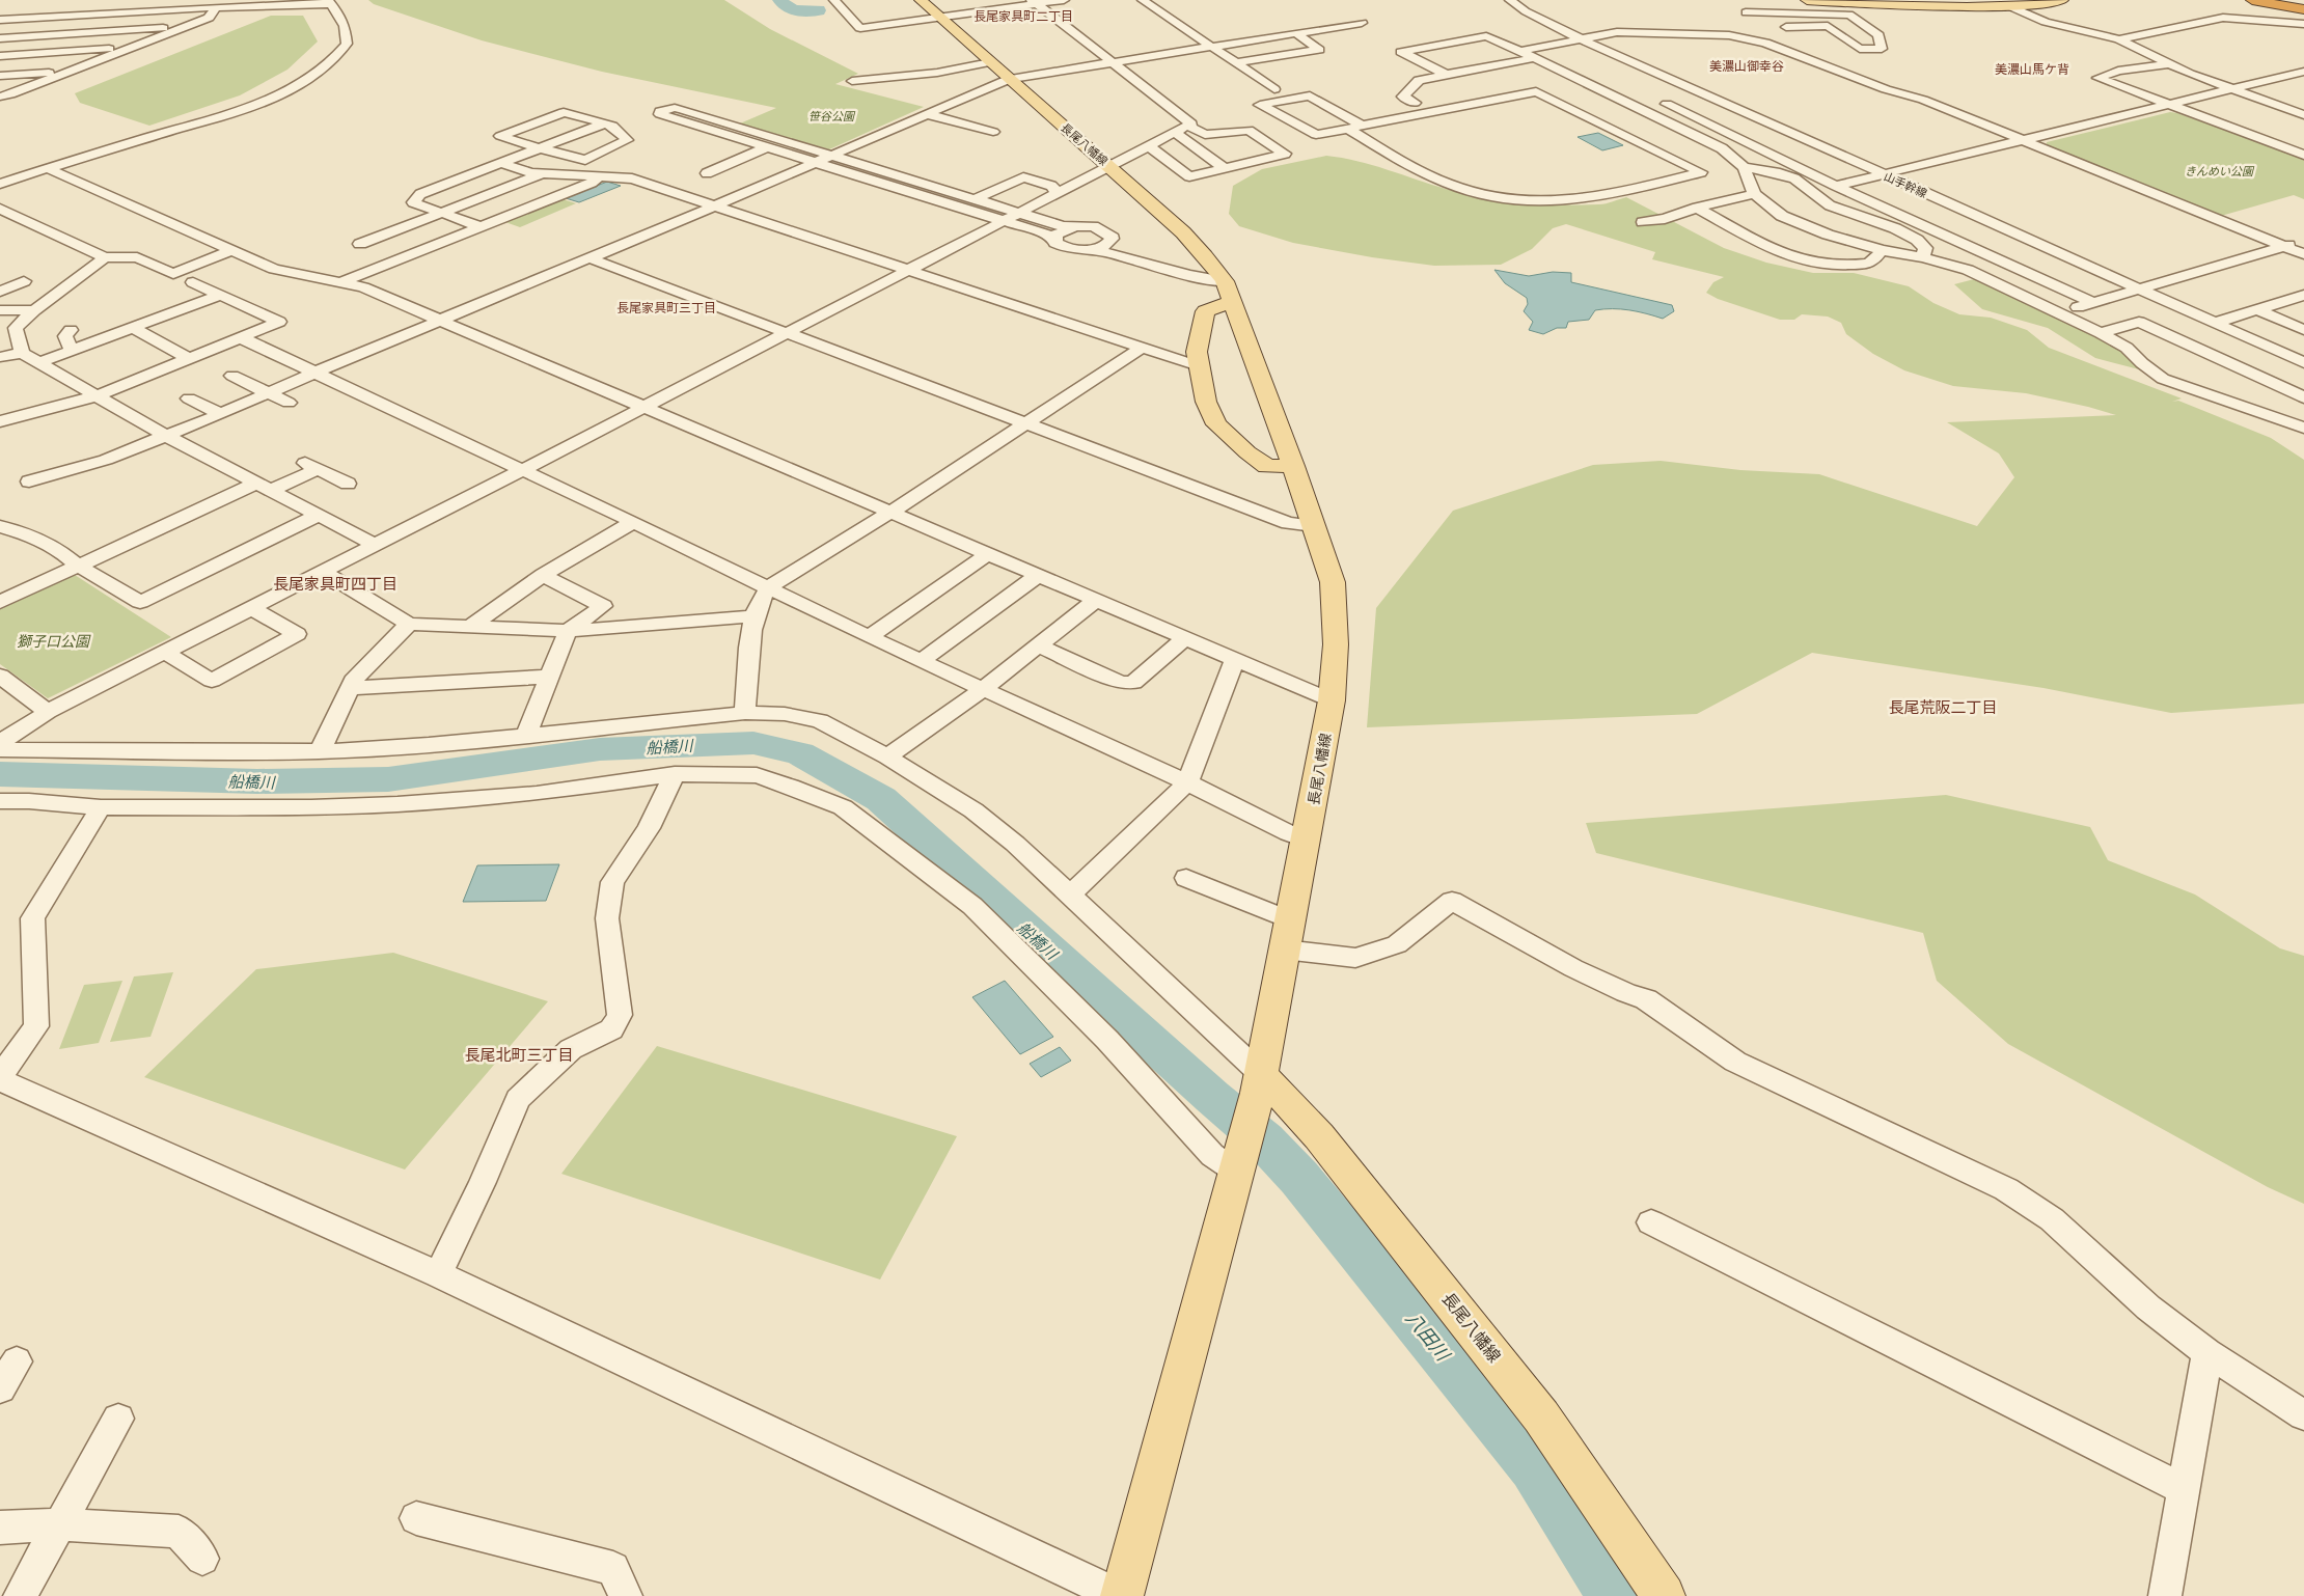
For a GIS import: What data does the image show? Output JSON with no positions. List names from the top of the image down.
{
  "streets": {
    "main road": ["長尾八幡線"],
    "street": ["山手幹線"]
  },
  "districts": [
    "長尾家具町二丁目",
    "美濃山御幸谷",
    "美濃山馬ケ背",
    "長尾家具町三丁目",
    "長尾家具町四丁目",
    "長尾荒阪二丁目",
    "長尾北町三丁目"
  ],
  "water": ["船橋川", "八田川"],
  "parks": ["笹谷公園", "きんめい公園", "獅子口公園"]
}
